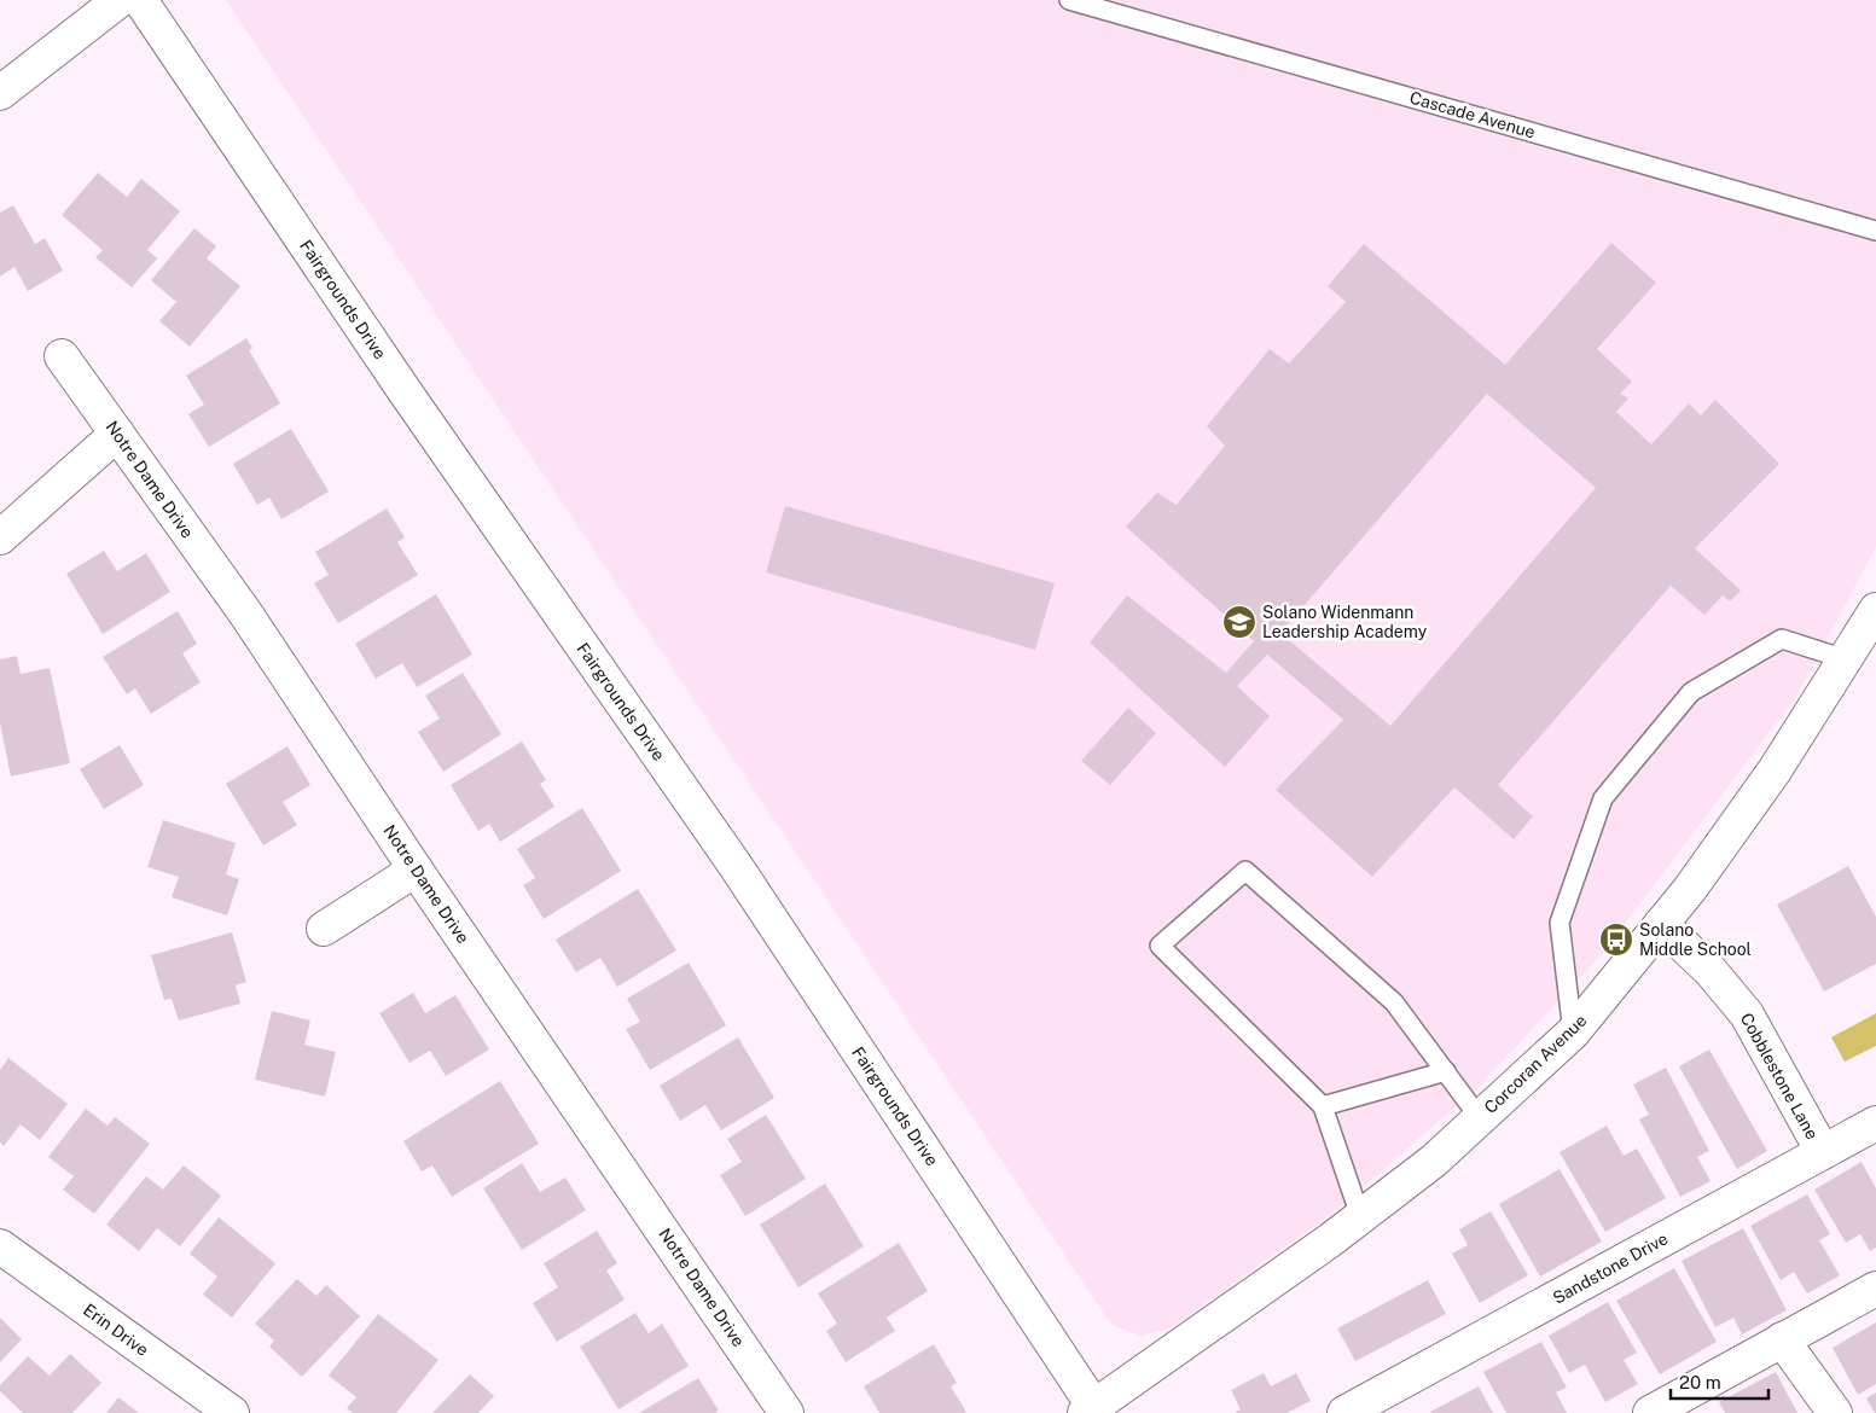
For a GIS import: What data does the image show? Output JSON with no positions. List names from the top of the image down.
{
  "streets": {
    "street": [
      "Fairgrounds Drive",
      "Notre Dame Drive",
      "Corcoran Avenue",
      "Cobblestone Lane",
      "Sandstone Drive",
      "Erin Drive"
    ],
    "lane": ["Cascade Avenue"]
  },
  "crossings": [
    ["Fairgrounds Drive", "Corcoran Avenue"],
    ["Corcoran Avenue", "Cobblestone Lane"],
    ["Cobblestone Lane", "Sandstone Drive"]
  ],
  "places": {
    "school or university": ["Solano Widenmann Leadership Academy"],
    "bus stop": ["Solano Middle School"]
  },
  "scale_bar": "20 m"
}
